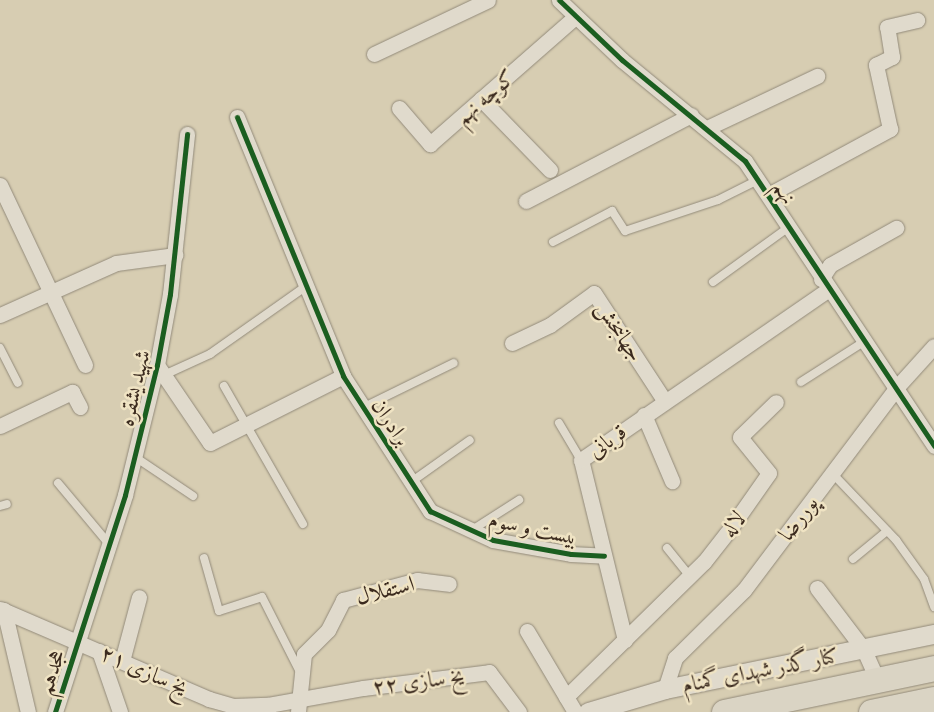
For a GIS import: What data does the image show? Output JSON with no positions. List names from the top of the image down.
{
  "streets": {
    "street": [
      "کوچه نهم",
      "نهم",
      "جهانبخش",
      "شهید یشقره",
      "برادران",
      "قربانی",
      "پوررضا",
      "لاله",
      "بیست و سوم",
      "استقلال",
      "یخ سازی ۲۱",
      "کنار گذر شهدای گمنام",
      "هجدهم",
      "یخ سازی ۲۲"
    ]
  },
  "crossings": [
    ["کوچه نهم", "نهم"],
    ["نهم", "قربانی"],
    ["نهم", "پوررضا"],
    ["جهانبخش", "قربانی"],
    ["شهید یشقره", "یخ سازی ۲۱"],
    ["شهید یشقره", "هجدهم"],
    ["برادران", "بیست و سوم"],
    ["قربانی", "لاله"],
    ["قربانی", "بیست و سوم"],
    ["پوررضا", "کنار گذر شهدای گمنام"],
    ["استقلال", "یخ سازی ۲۱"],
    ["استقلال", "یخ سازی ۲۲"],
    ["یخ سازی ۲۱", "هجدهم"],
    ["یخ سازی ۲۱", "یخ سازی ۲۲"]
  ]
}
